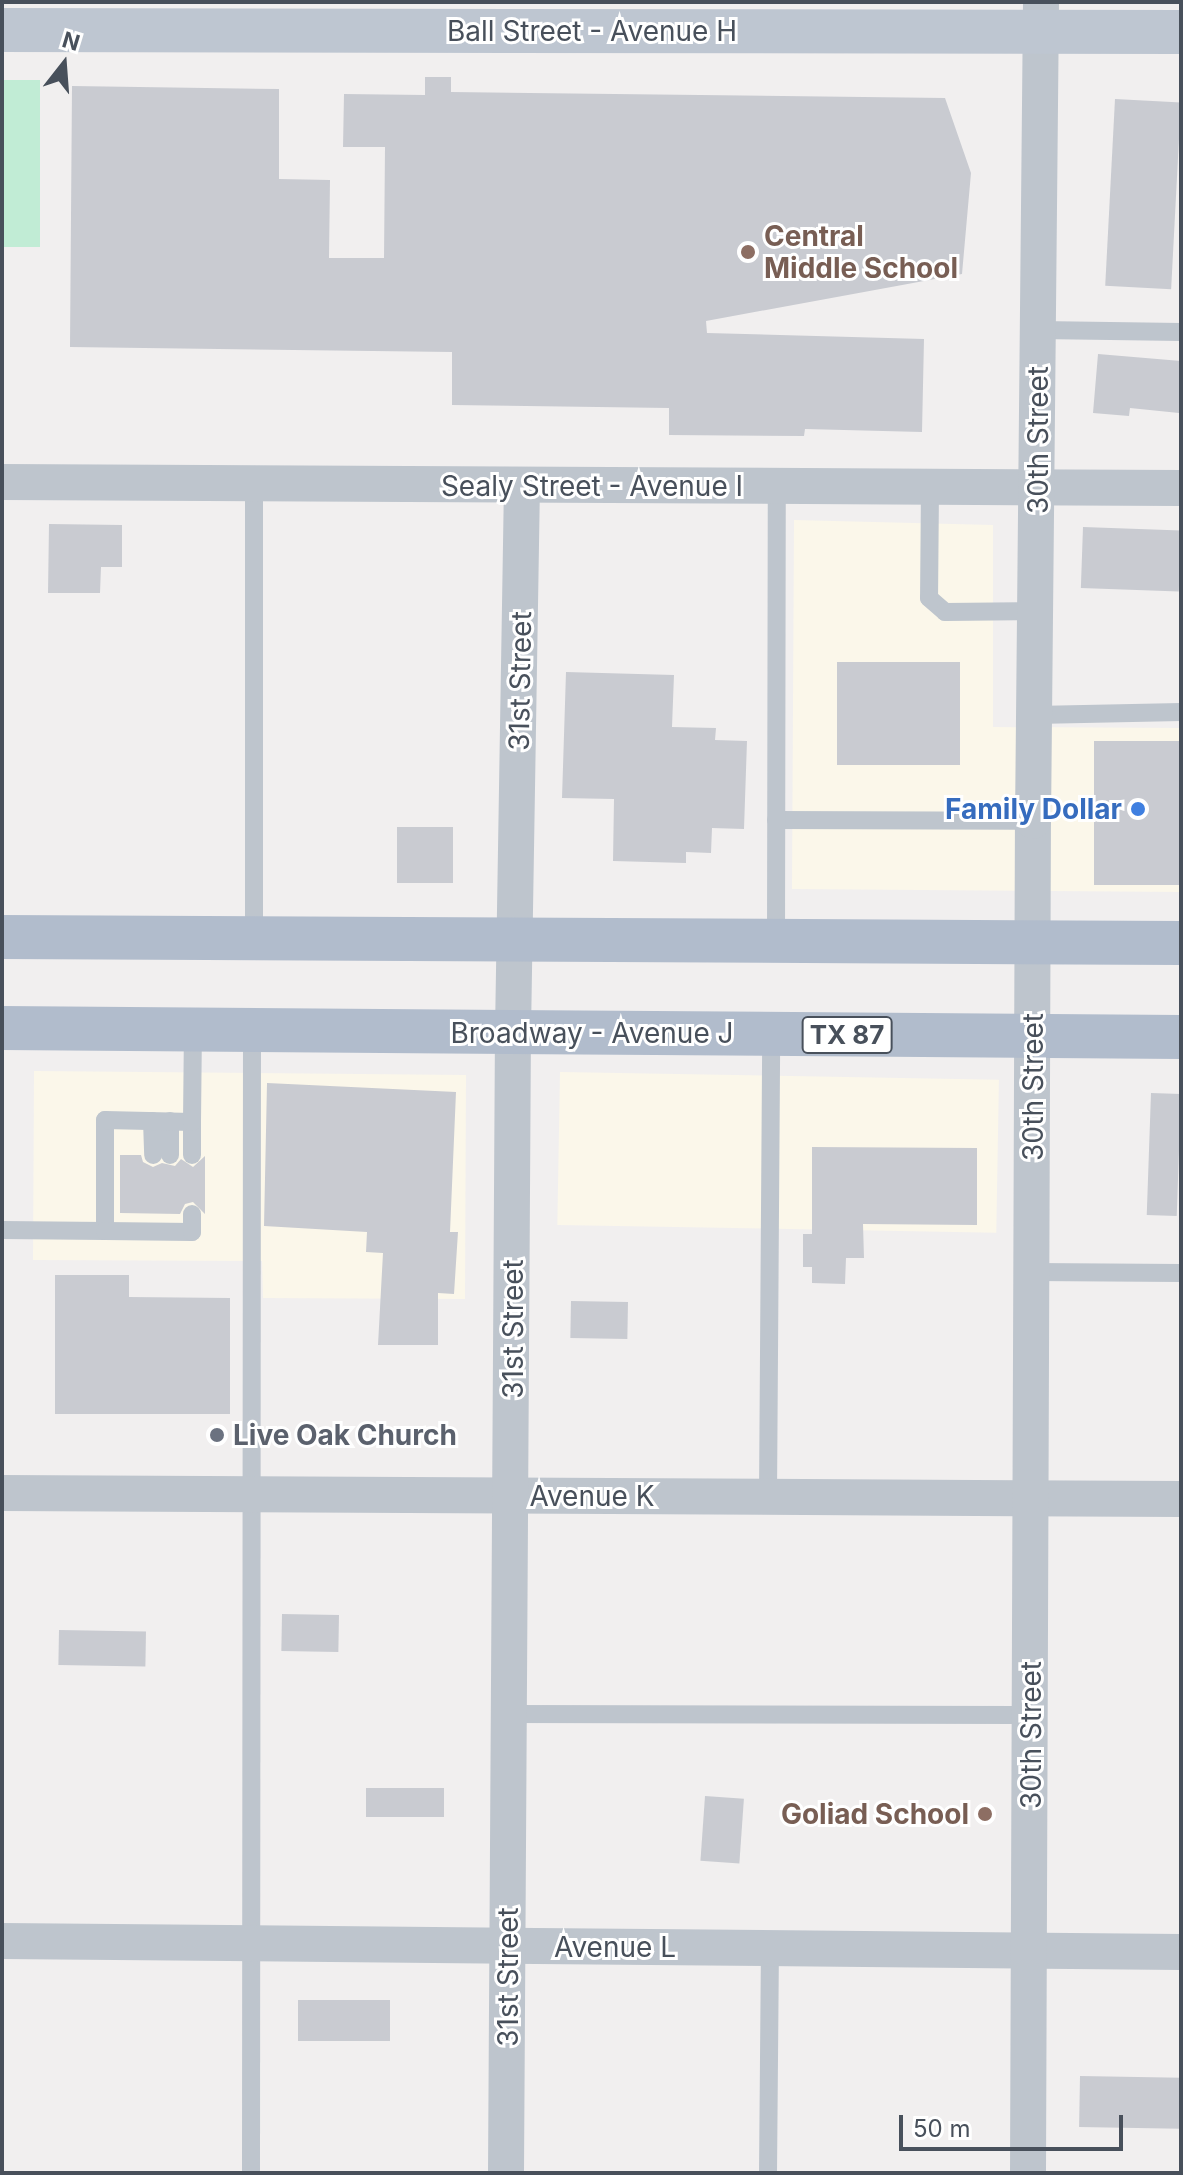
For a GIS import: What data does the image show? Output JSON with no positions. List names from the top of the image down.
{
  "streets": {
    "main road": ["Broadway - Avenue J", "TX 87"],
    "street": [
      "Ball Street - Avenue H",
      "30th Street",
      "Sealy Street - Avenue I",
      "31st Street",
      "Avenue K",
      "Avenue L"
    ]
  },
  "crossings": [
    ["Ball Street - Avenue H", "30th Street"],
    ["30th Street", "Sealy Street - Avenue I"],
    ["30th Street", "Broadway - Avenue J"],
    ["30th Street", "Avenue K"],
    ["30th Street", "Avenue L"],
    ["Sealy Street - Avenue I", "31st Street"],
    ["31st Street", "Broadway - Avenue J"],
    ["31st Street", "Avenue K"],
    ["31st Street", "Avenue L"]
  ],
  "places": [
    "Central Middle School",
    "Family Dollar",
    "Live Oak Church",
    "Goliad School"
  ],
  "scale_bar": "50 m",
  "north": "top"
}
